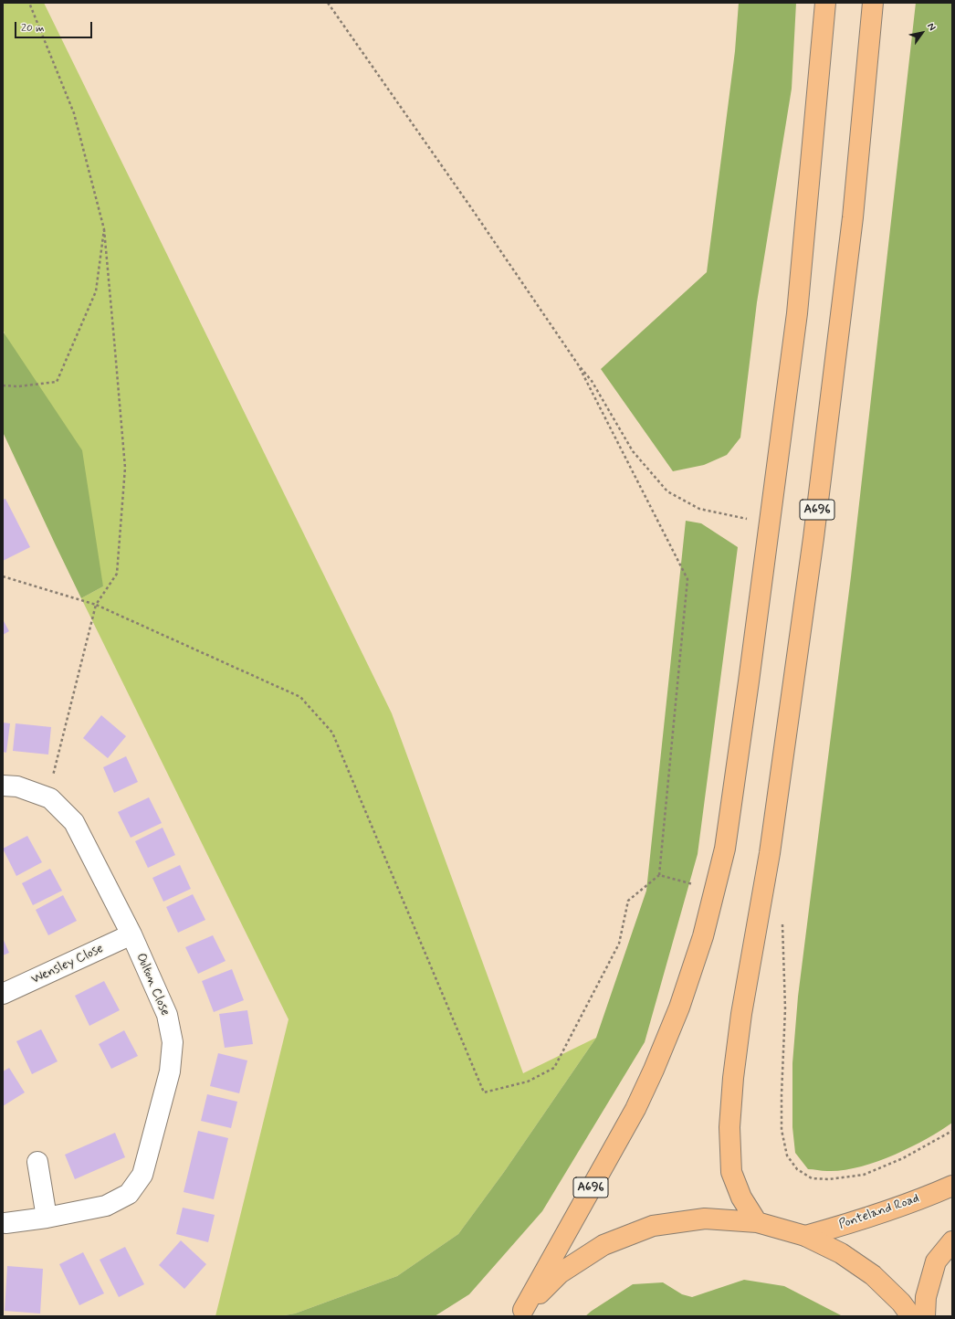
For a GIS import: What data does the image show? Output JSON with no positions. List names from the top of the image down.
{
  "streets": {
    "main road": ["A696", "Ponteland Road"],
    "street": ["Wensley Close", "Oulton Close"]
  },
  "crossings": [
    ["Wensley Close", "Oulton Close"]
  ],
  "scale_bar": "20 m",
  "north": "top right"
}
